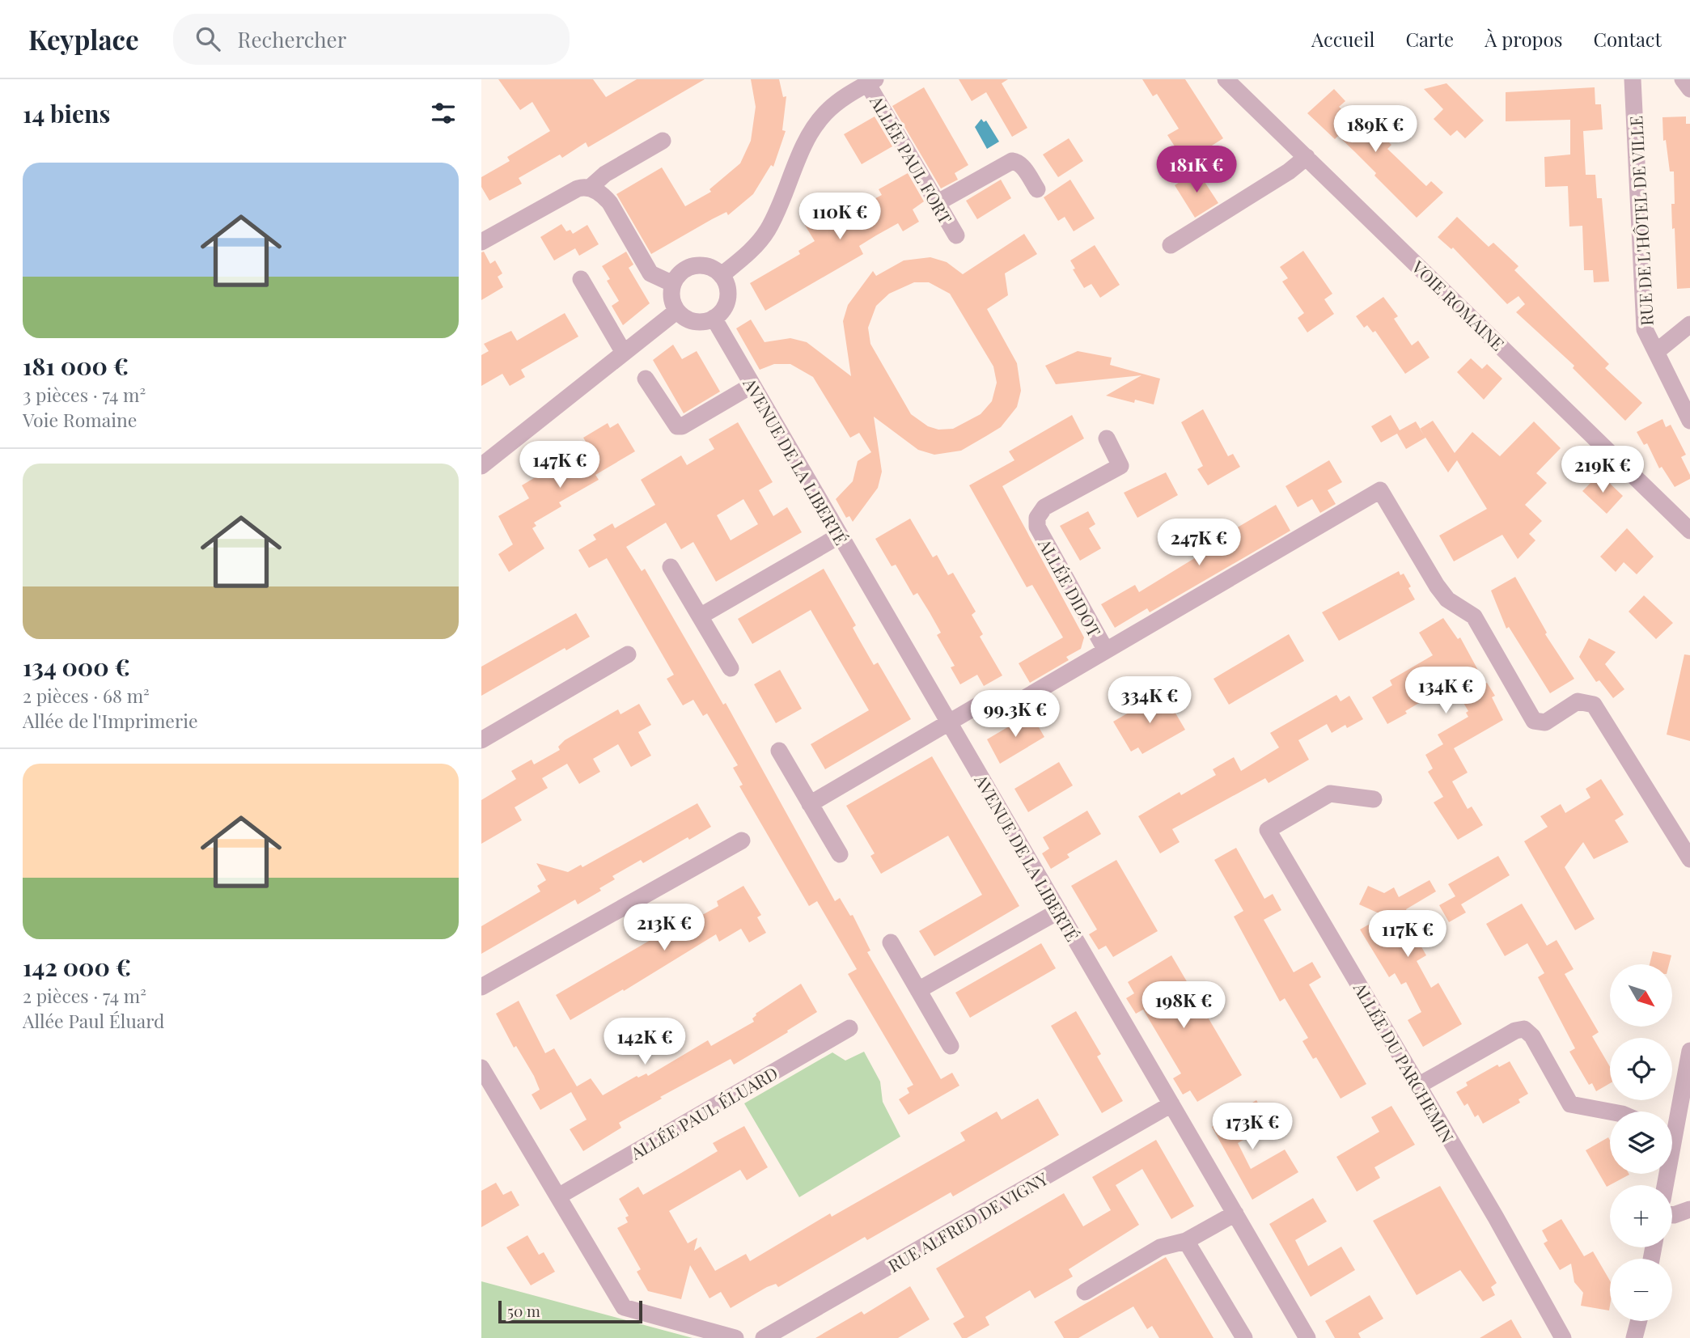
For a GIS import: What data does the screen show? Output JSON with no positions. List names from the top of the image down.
{
  "streets": {
    "street": [
      "ALLÉE PAUL FORT",
      "RUE DE L'HÔTEL DE VILLE",
      "VOIE ROMAINE",
      "AVENUE DE LA LIBERTÉ",
      "ALLÉE DIDOT",
      "ALLÉE DU PARCHEMIN",
      "ALLÉE PAUL ÉLUARD",
      "RUE ALFRED DE VIGNY"
    ]
  },
  "crossings": [
    ["AVENUE DE LA LIBERTÉ", "RUE ALFRED DE VIGNY"]
  ],
  "scale_bar": "50 m",
  "north": "bottom right",
  "page": {
    "header": "Keyplace",
    "search": "Rechercher",
    "nav": [
      "Accueil",
      "Carte",
      "À propos",
      "Contact"
    ],
    "heading": "14 biens",
    "price": [
      "189K €",
      "181K €",
      "110K €",
      "147K €",
      "219K €",
      "247K €",
      "134K €",
      "334K €",
      "99.3K €",
      "213K €",
      "117K €",
      "198K €",
      "142K €",
      "173K €"
    ],
    "list": [
      {
        "name": "181 000 €",
        "note": "3 pièces · 74 m² · Voie Romaine"
      },
      {
        "name": "134 000 €",
        "note": "2 pièces · 68 m² · Allée de l'Imprimerie"
      },
      {
        "name": "142 000 €",
        "note": "2 pièces · 74 m² · Allée Paul Éluard"
      }
    ],
    "map_buttons": ["+", "−"],
    "scale": "50 m"
  }
}
